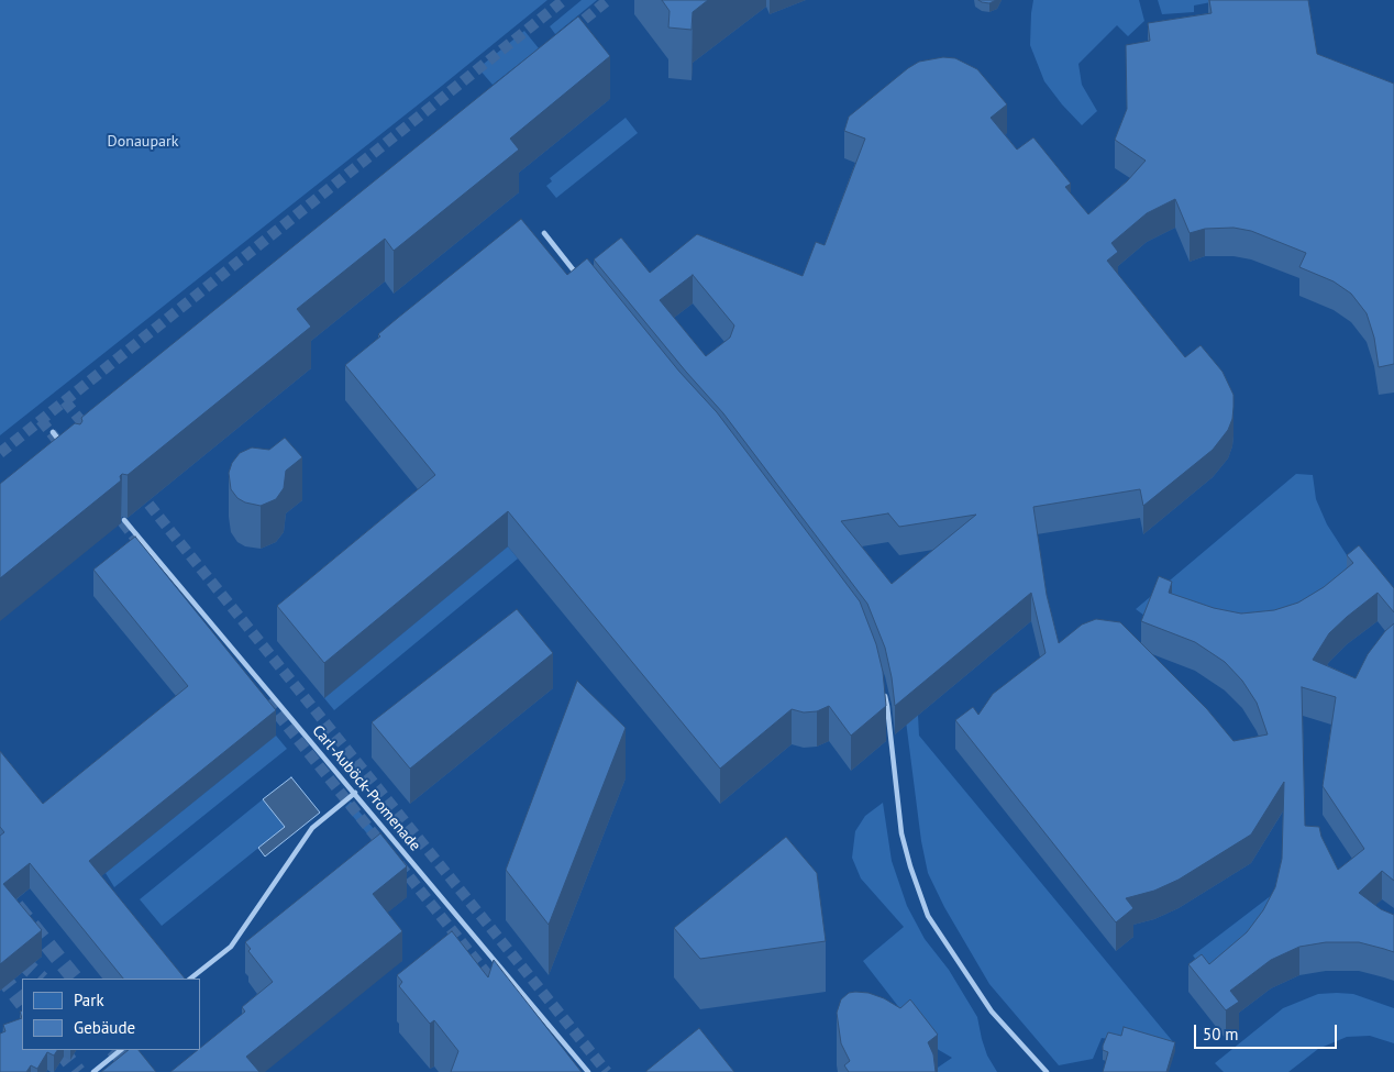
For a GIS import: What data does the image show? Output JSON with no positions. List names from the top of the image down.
{
  "streets": {
    "street": ["Carl-Auböck-Promenade"]
  },
  "parks": ["Donaupark"],
  "legend": ["Park", "Gebäude"],
  "scale_bar": "50 m"
}
